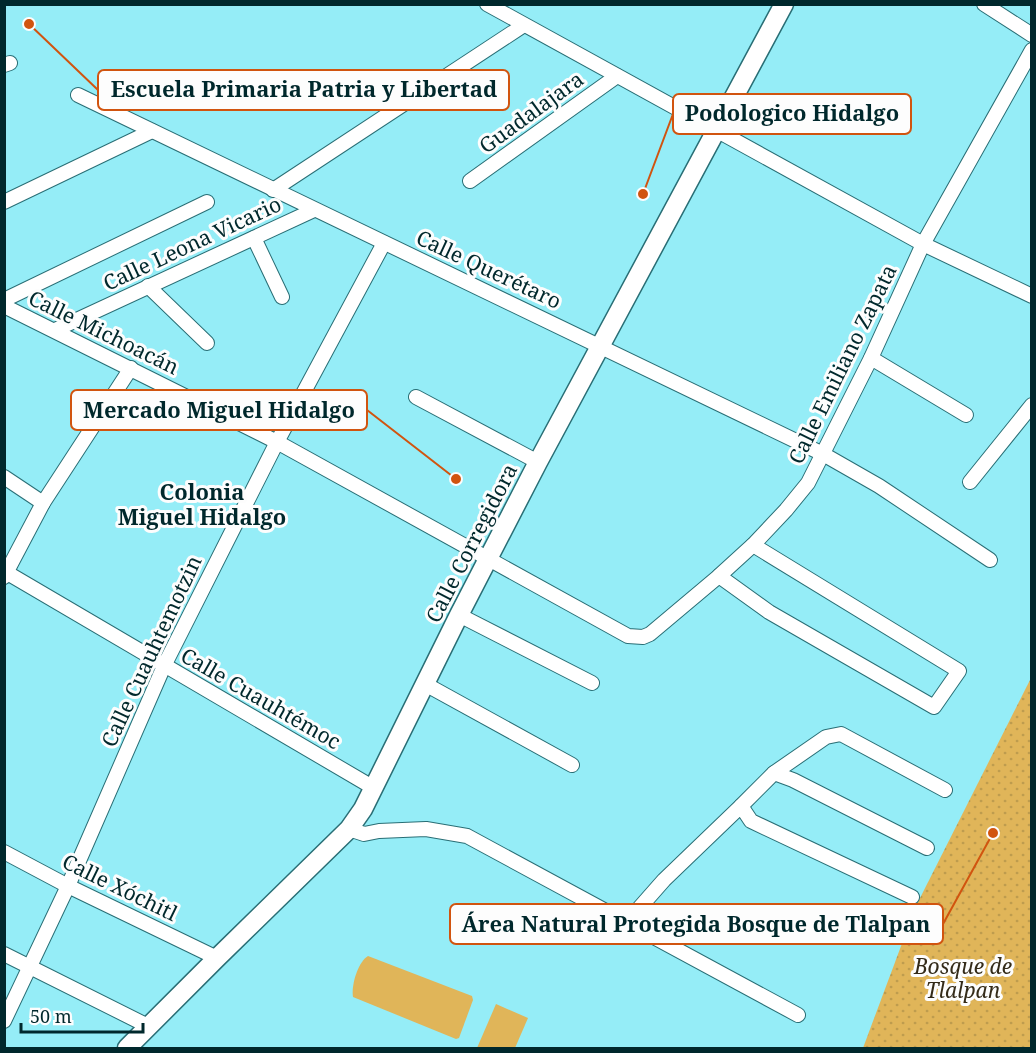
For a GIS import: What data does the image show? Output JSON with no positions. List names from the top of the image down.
{
  "streets": {
    "street": [
      "Guadalajara",
      "Calle Leona Vicario",
      "Calle Querétaro",
      "Calle Michoacán",
      "Calle Emiliano Zapata",
      "Calle Corregidora",
      "Calle Cuauhtemotzin",
      "Calle Cuauhtémoc",
      "Calle Xóchitl"
    ]
  },
  "crossings": [
    ["Calle Leona Vicario", "Calle Querétaro"],
    ["Calle Leona Vicario", "Calle Michoacán"],
    ["Calle Querétaro", "Calle Emiliano Zapata"],
    ["Calle Querétaro", "Calle Corregidora"],
    ["Calle Querétaro", "Calle Cuauhtemotzin"],
    ["Calle Michoacán", "Calle Emiliano Zapata"],
    ["Calle Michoacán", "Calle Corregidora"],
    ["Calle Michoacán", "Calle Cuauhtemotzin"],
    ["Calle Corregidora", "Calle Cuauhtémoc"],
    ["Calle Corregidora", "Calle Xóchitl"],
    ["Calle Cuauhtemotzin", "Calle Cuauhtémoc"],
    ["Calle Cuauhtemotzin", "Calle Xóchitl"]
  ],
  "districts": ["Colonia Miguel Hidalgo"],
  "parks": ["Bosque de Tlalpan"],
  "places": [
    "Escuela Primaria Patria y Libertad",
    "Podologico Hidalgo",
    "Mercado Miguel Hidalgo",
    "Área Natural Protegida Bosque de Tlalpan"
  ],
  "scale_bar": "50 m"
}
